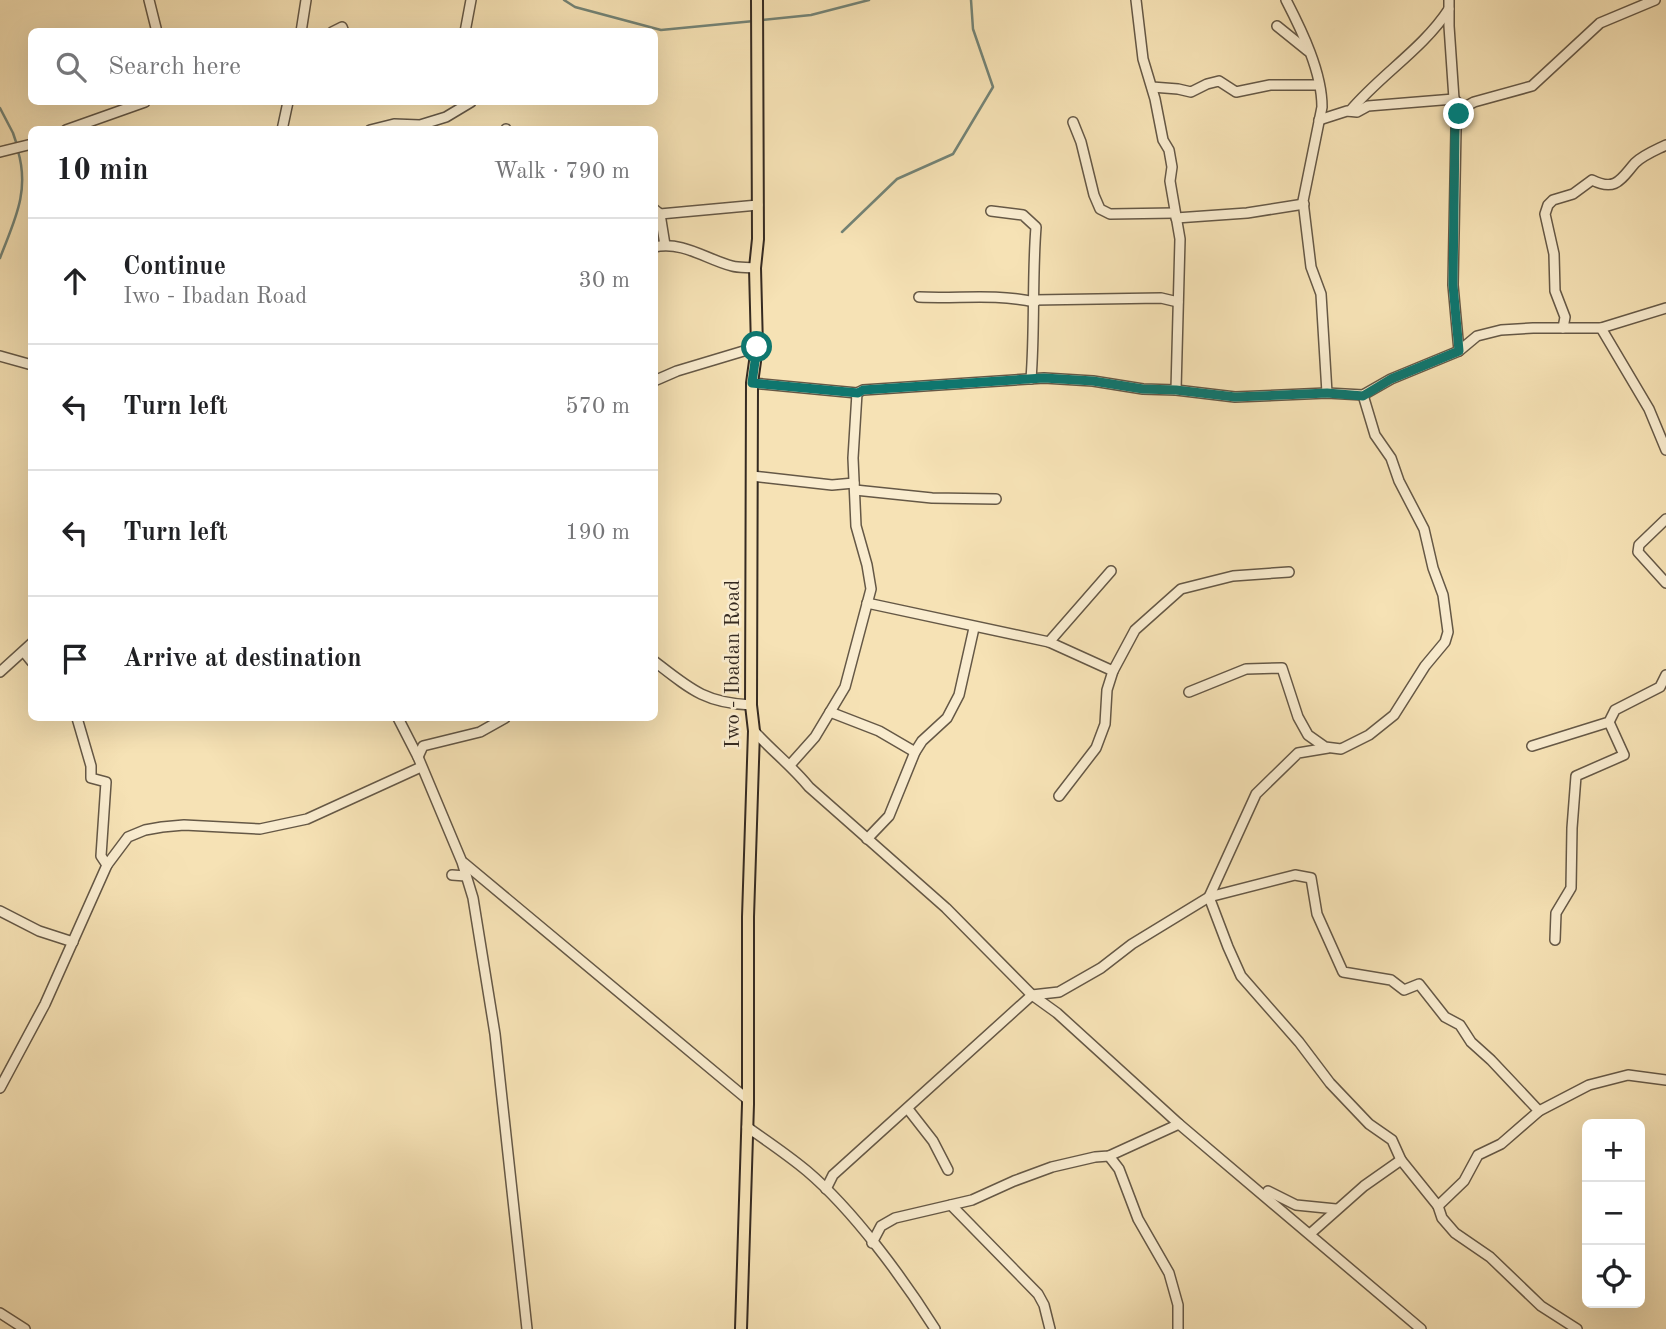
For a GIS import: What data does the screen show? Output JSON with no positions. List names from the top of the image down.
{
  "streets": {
    "main road": ["Iwo - Ibadan Road"]
  },
  "page": {
    "search": "Search here",
    "heading": ["10 min", "Walk · 790 m"],
    "list": [
      ["Continue", "Iwo - Ibadan Road", "30 m"],
      ["Turn left", "570 m"],
      ["Turn left", "190 m"],
      "Arrive at destination"
    ],
    "map_buttons": ["+", "−"]
  }
}
